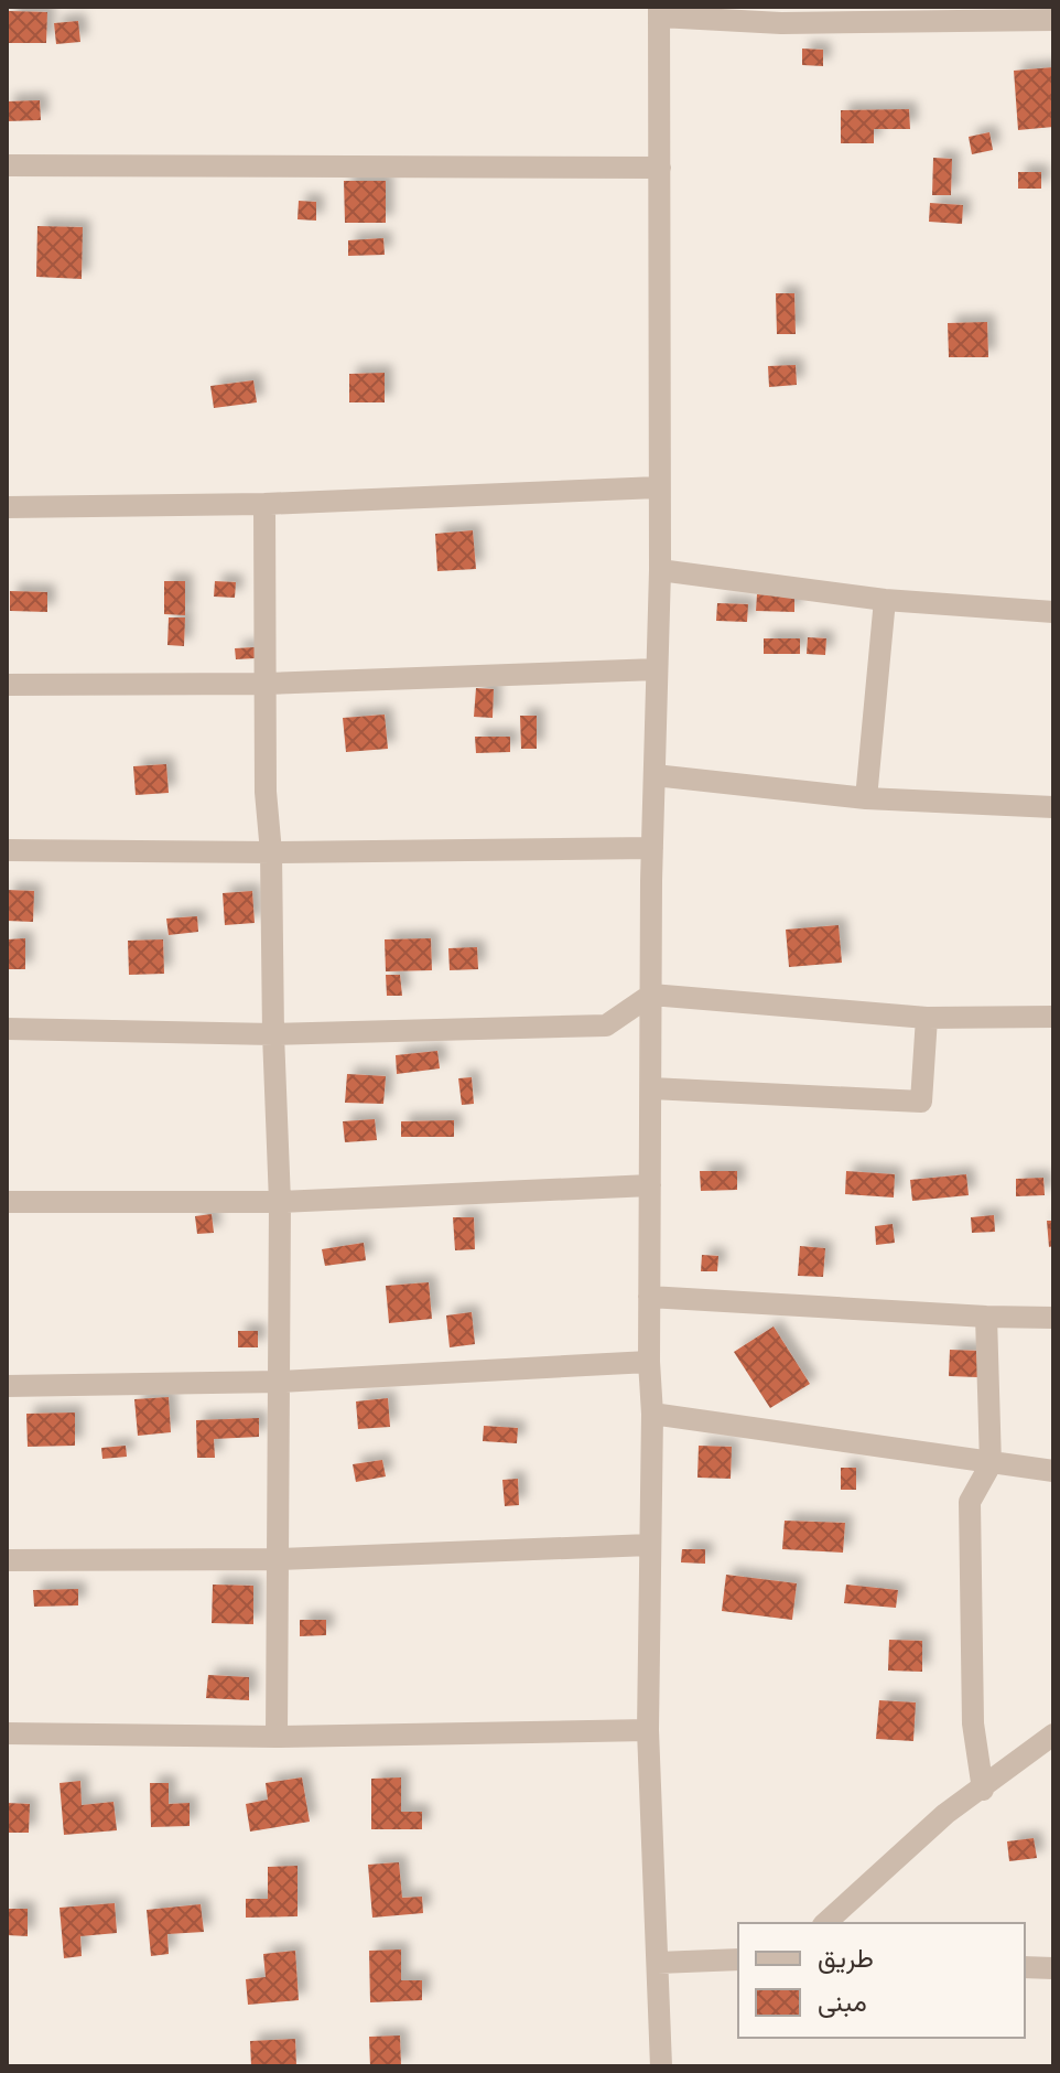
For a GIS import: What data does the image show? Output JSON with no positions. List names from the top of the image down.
{
  "legend": ["طريق", "مبنى"]
}
